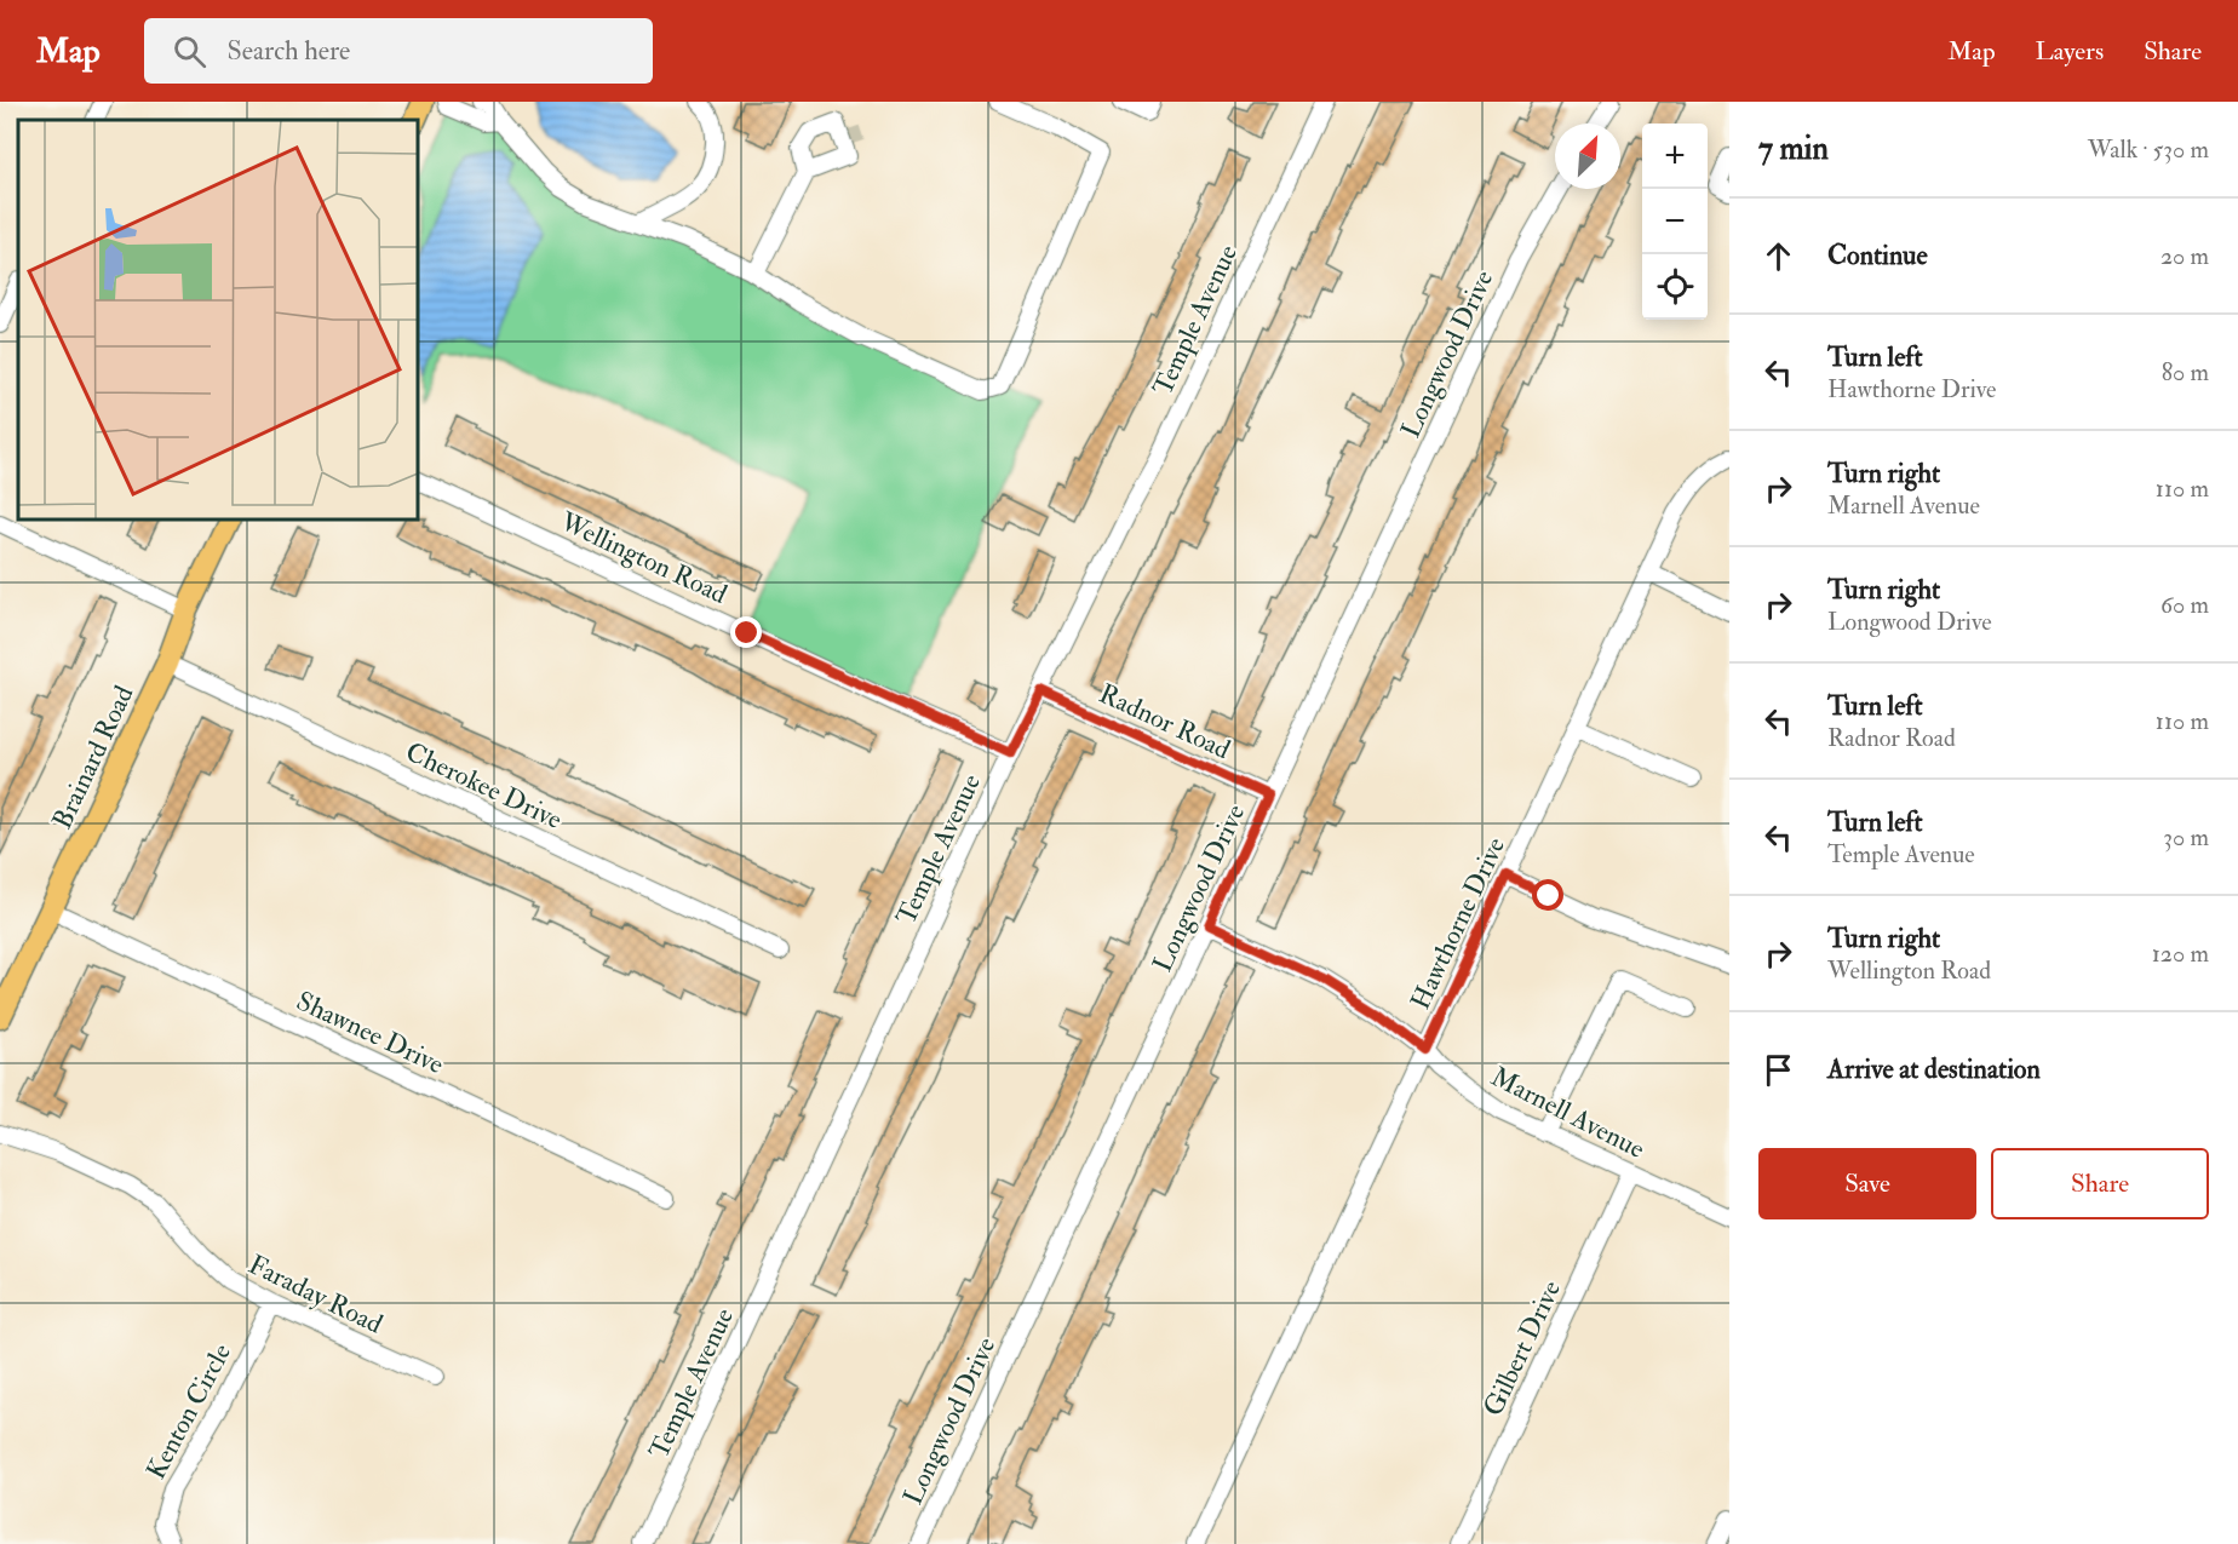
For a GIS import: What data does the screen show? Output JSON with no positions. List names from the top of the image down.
{
  "streets": {
    "main road": ["Brainard Road"],
    "street": [
      "Temple Avenue",
      "Longwood Drive",
      "Wellington Road",
      "Radnor Road",
      "Cherokee Drive",
      "Hawthorne Drive",
      "Shawnee Drive",
      "Marnell Avenue",
      "Faraday Road",
      "Gilbert Drive",
      "Kenton Circle"
    ]
  },
  "crossings": [
    ["Temple Avenue", "Wellington Road"],
    ["Temple Avenue", "Radnor Road"],
    ["Longwood Drive", "Radnor Road"],
    ["Longwood Drive", "Marnell Avenue"],
    ["Brainard Road", "Cherokee Drive"],
    ["Brainard Road", "Shawnee Drive"],
    ["Hawthorne Drive", "Marnell Avenue"],
    ["Marnell Avenue", "Gilbert Drive"],
    ["Faraday Road", "Kenton Circle"]
  ],
  "north": "top right",
  "page": {
    "header": "Map",
    "search": "Search here",
    "nav": ["Map", "Layers", "Share"],
    "heading": ["7 min", "Walk · 530 m"],
    "map_buttons": ["+", "−"],
    "list": [
      ["Continue", "20 m"],
      ["Turn left", "Hawthorne Drive", "80 m"],
      ["Turn right", "Marnell Avenue", "110 m"],
      ["Turn right", "Longwood Drive", "60 m"],
      ["Turn left", "Radnor Road", "110 m"],
      ["Turn left", "Temple Avenue", "30 m"],
      ["Turn right", "Wellington Road", "120 m"],
      "Arrive at destination"
    ],
    "buttons": ["Save", "Share"]
  }
}
